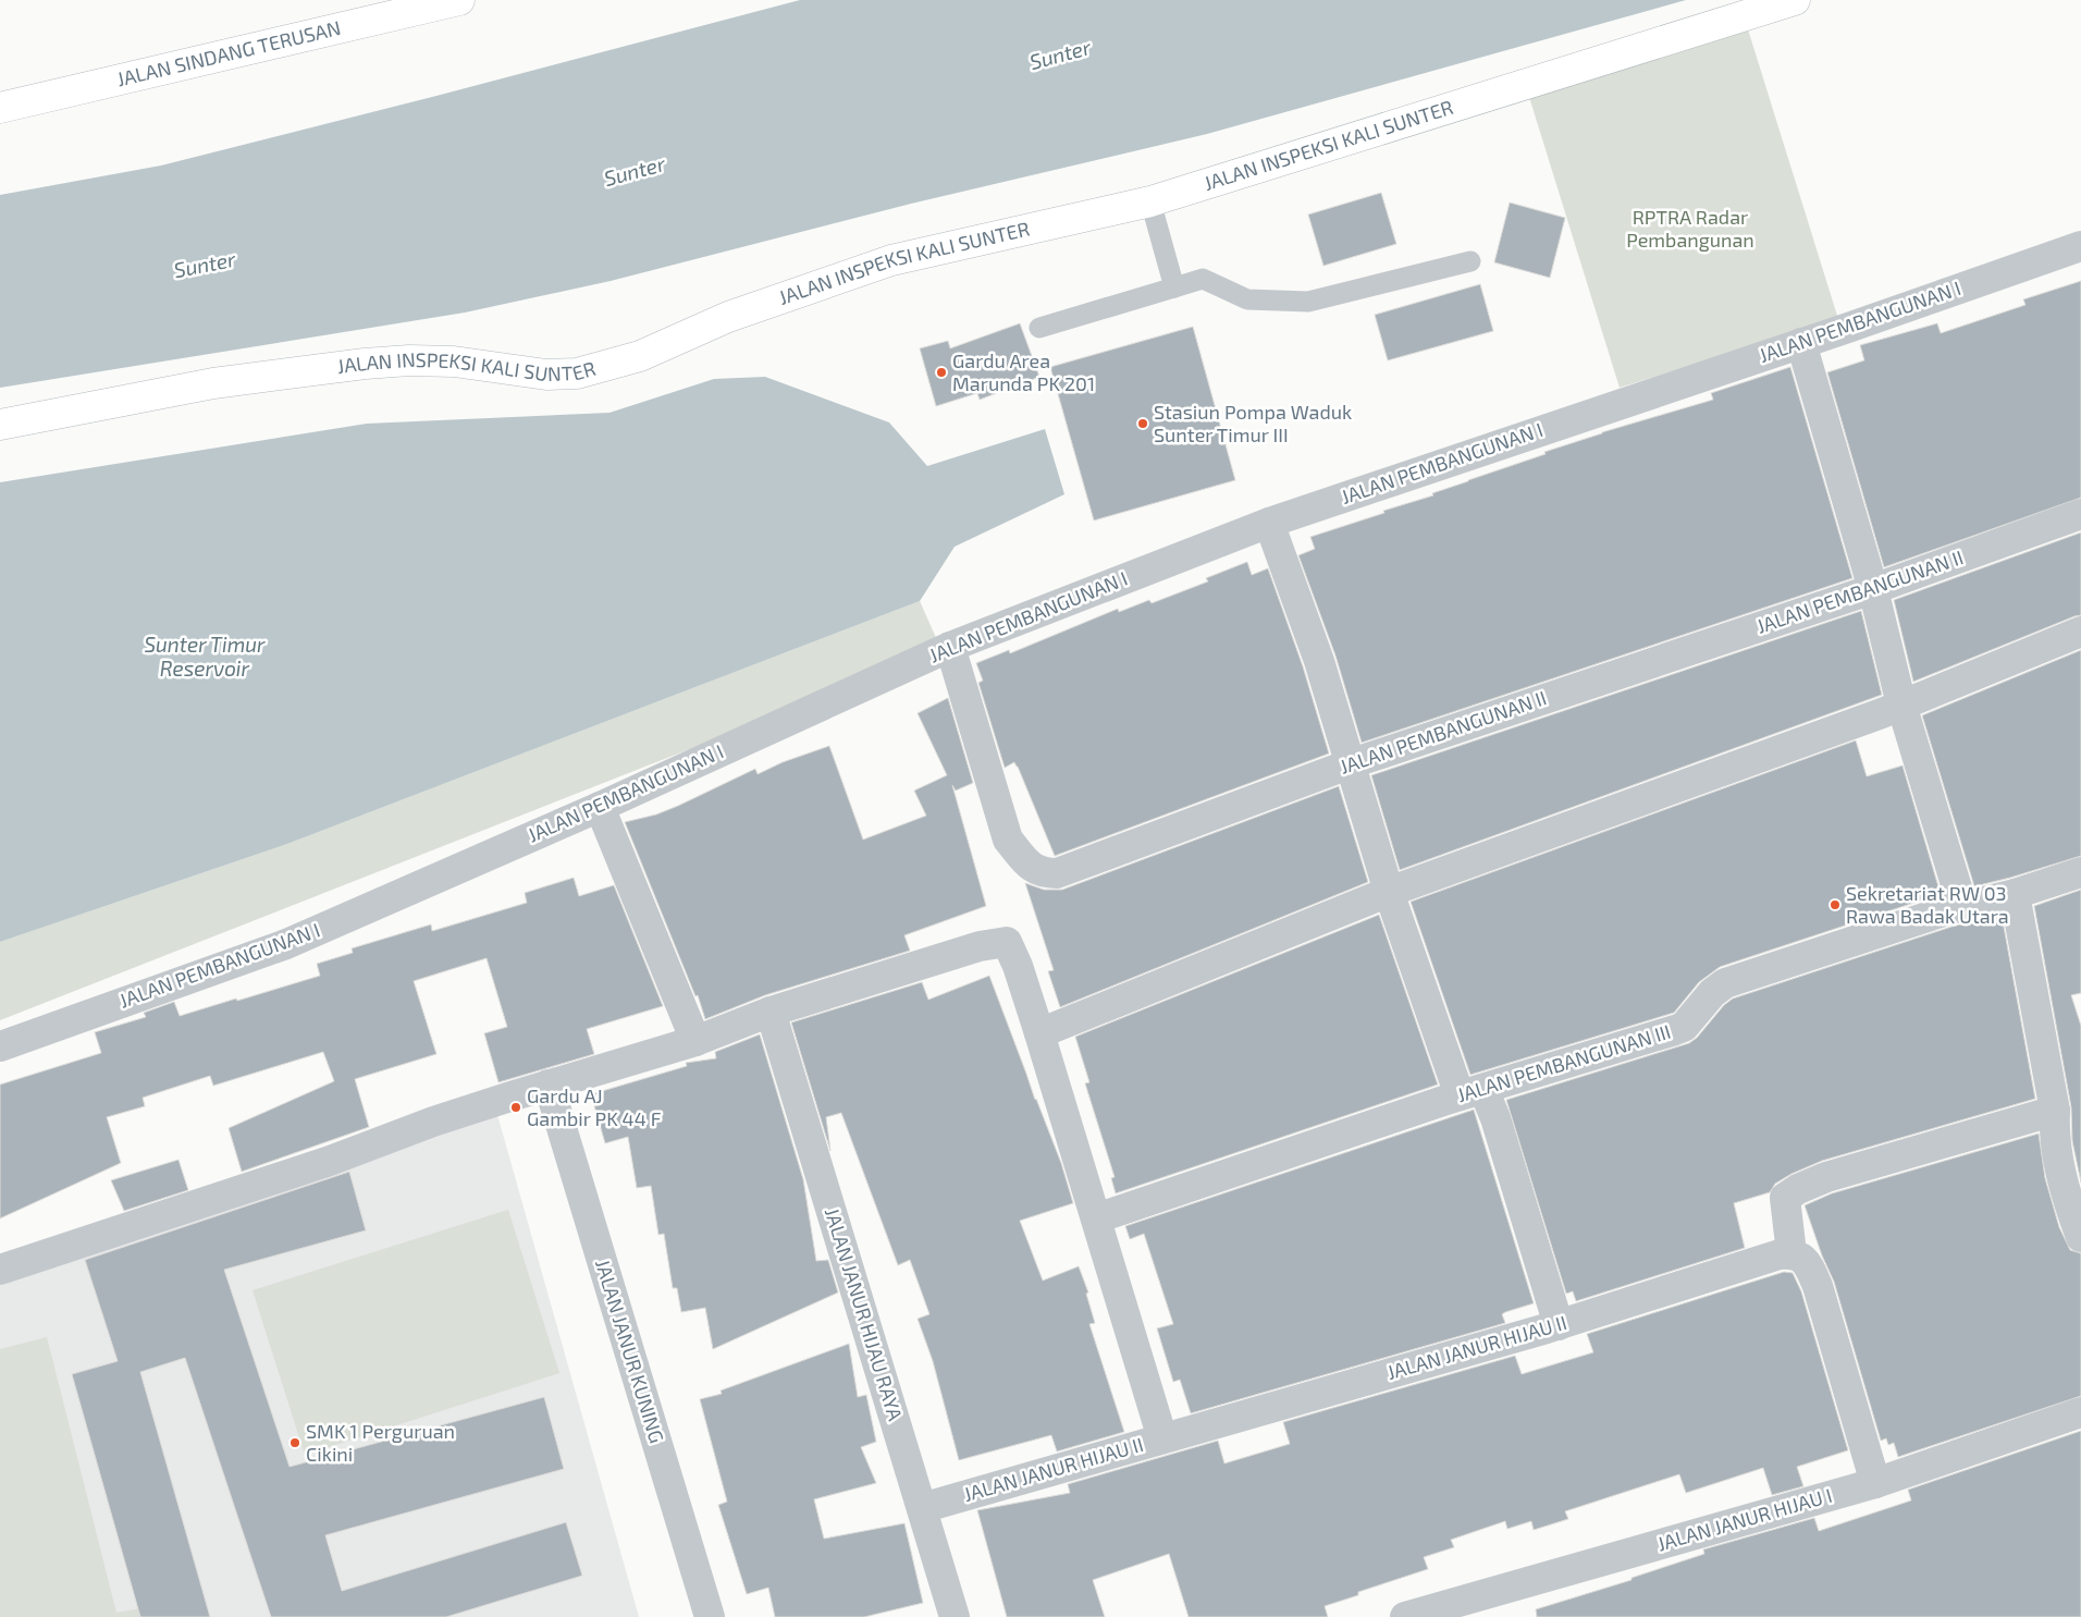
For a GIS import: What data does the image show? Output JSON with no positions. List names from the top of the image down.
{
  "streets": {
    "street": [
      "JALAN SINDANG TERUSAN",
      "JALAN INSPEKSI KALI SUNTER",
      "JALAN PEMBANGUNAN I",
      "JALAN PEMBANGUNAN II",
      "JALAN PEMBANGUNAN III",
      "JALAN JANUR HIJAU RAYA",
      "JALAN JANUR HIJAU II",
      "JALAN JANUR KUNING",
      "JALAN JANUR HIJAU I"
    ]
  },
  "crossings": [
    ["JALAN PEMBANGUNAN I", "JALAN PEMBANGUNAN II"],
    ["JALAN JANUR HIJAU RAYA", "JALAN JANUR HIJAU II"]
  ],
  "water": ["Sunter", "Sunter Timur Reservoir"],
  "parks": ["RPTRA Radar Pembangunan"],
  "places": [
    "Gardu Area Marunda PK 201",
    "Stasiun Pompa Waduk Sunter Timur III",
    "Sekretariat RW 03 Rawa Badak Utara",
    "Gardu AJ Gambir PK 44 F",
    "SMK 1 Perguruan Cikini"
  ]
}
